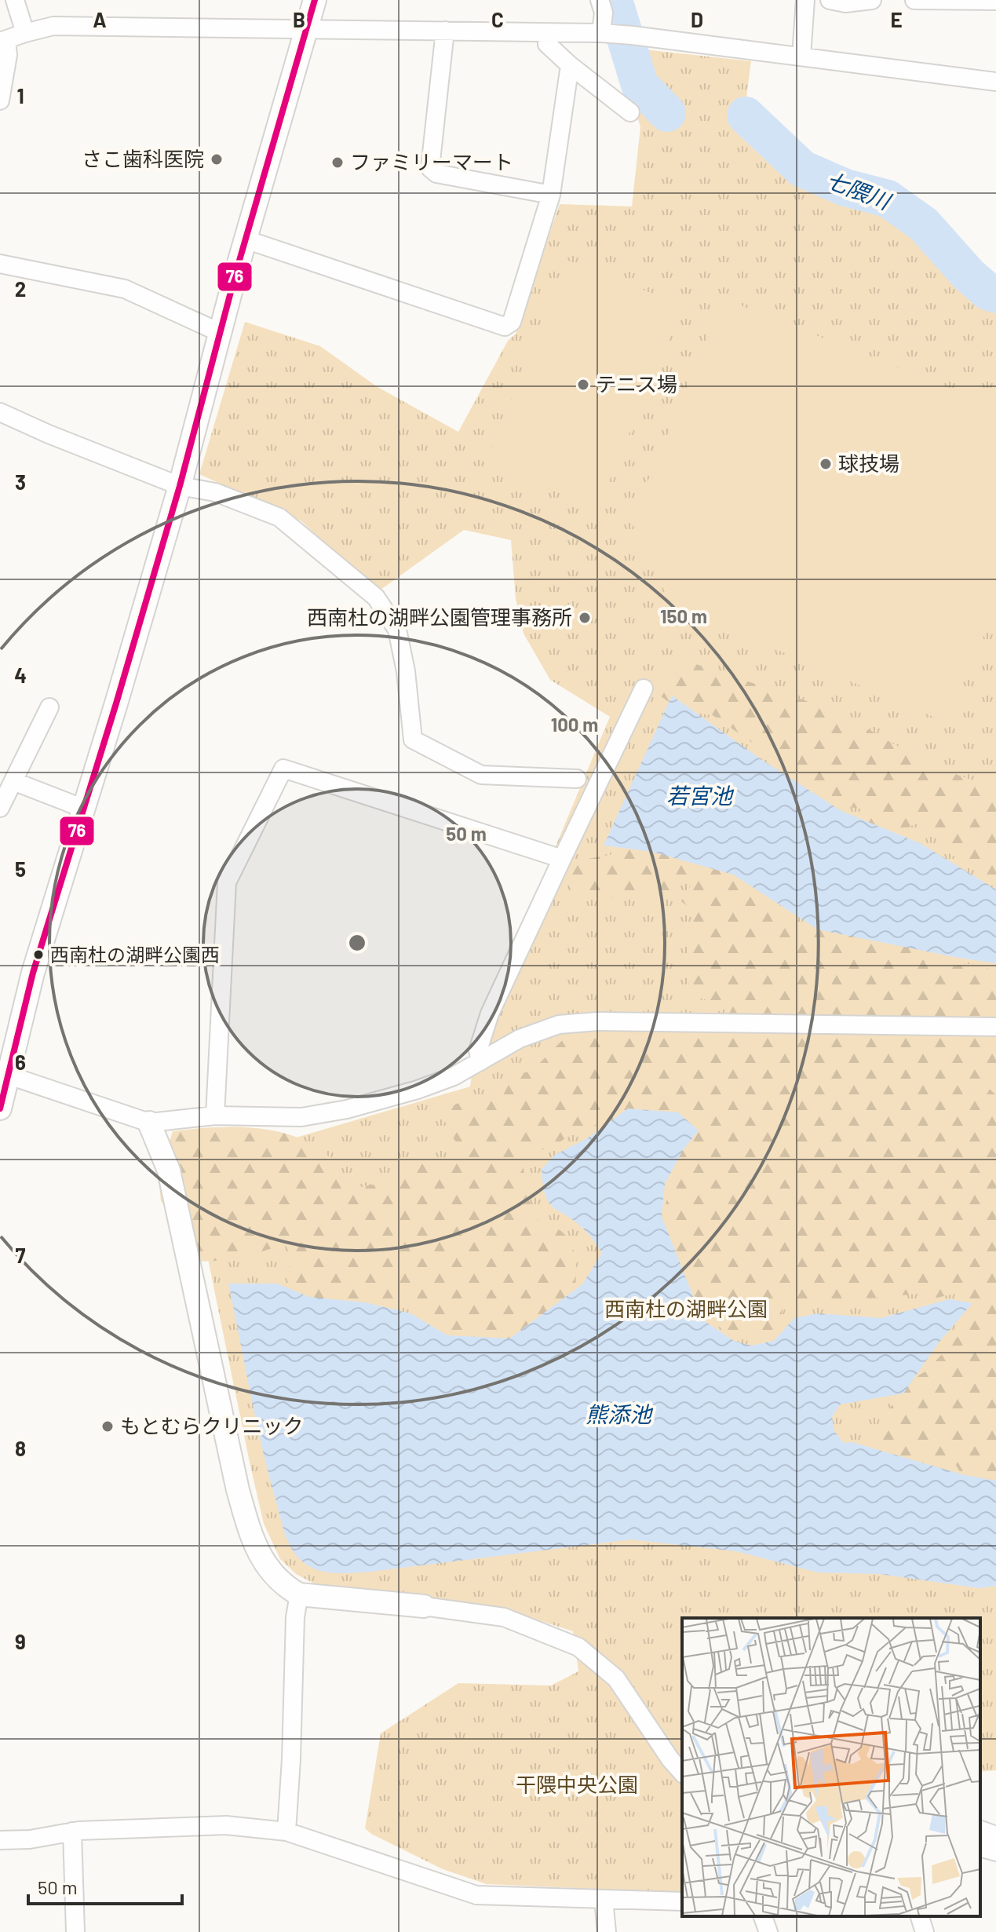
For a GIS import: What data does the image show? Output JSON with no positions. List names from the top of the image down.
{
  "water": ["七隈川", "若宮池", "熊添池"],
  "parks": ["西南杜の湖畔公園", "干隈中央公園"],
  "places": [
    "さこ歯科医院",
    "ファミリーマート",
    "テニス場",
    "球技場",
    "西南杜の湖畔公園管理事務所",
    "西南杜の湖畔公園西",
    "もとむらクリニック"
  ],
  "lines": ["transit line 76"],
  "scale_bar": "50 m",
  "grid": {
    "columns": [
      "A",
      "B",
      "C",
      "D",
      "E"
    ],
    "rows": [
      "1",
      "2",
      "3",
      "4",
      "5",
      "6",
      "7",
      "8",
      "9"
    ]
  },
  "rings": ["150 m", "100 m", "50 m"]
}
